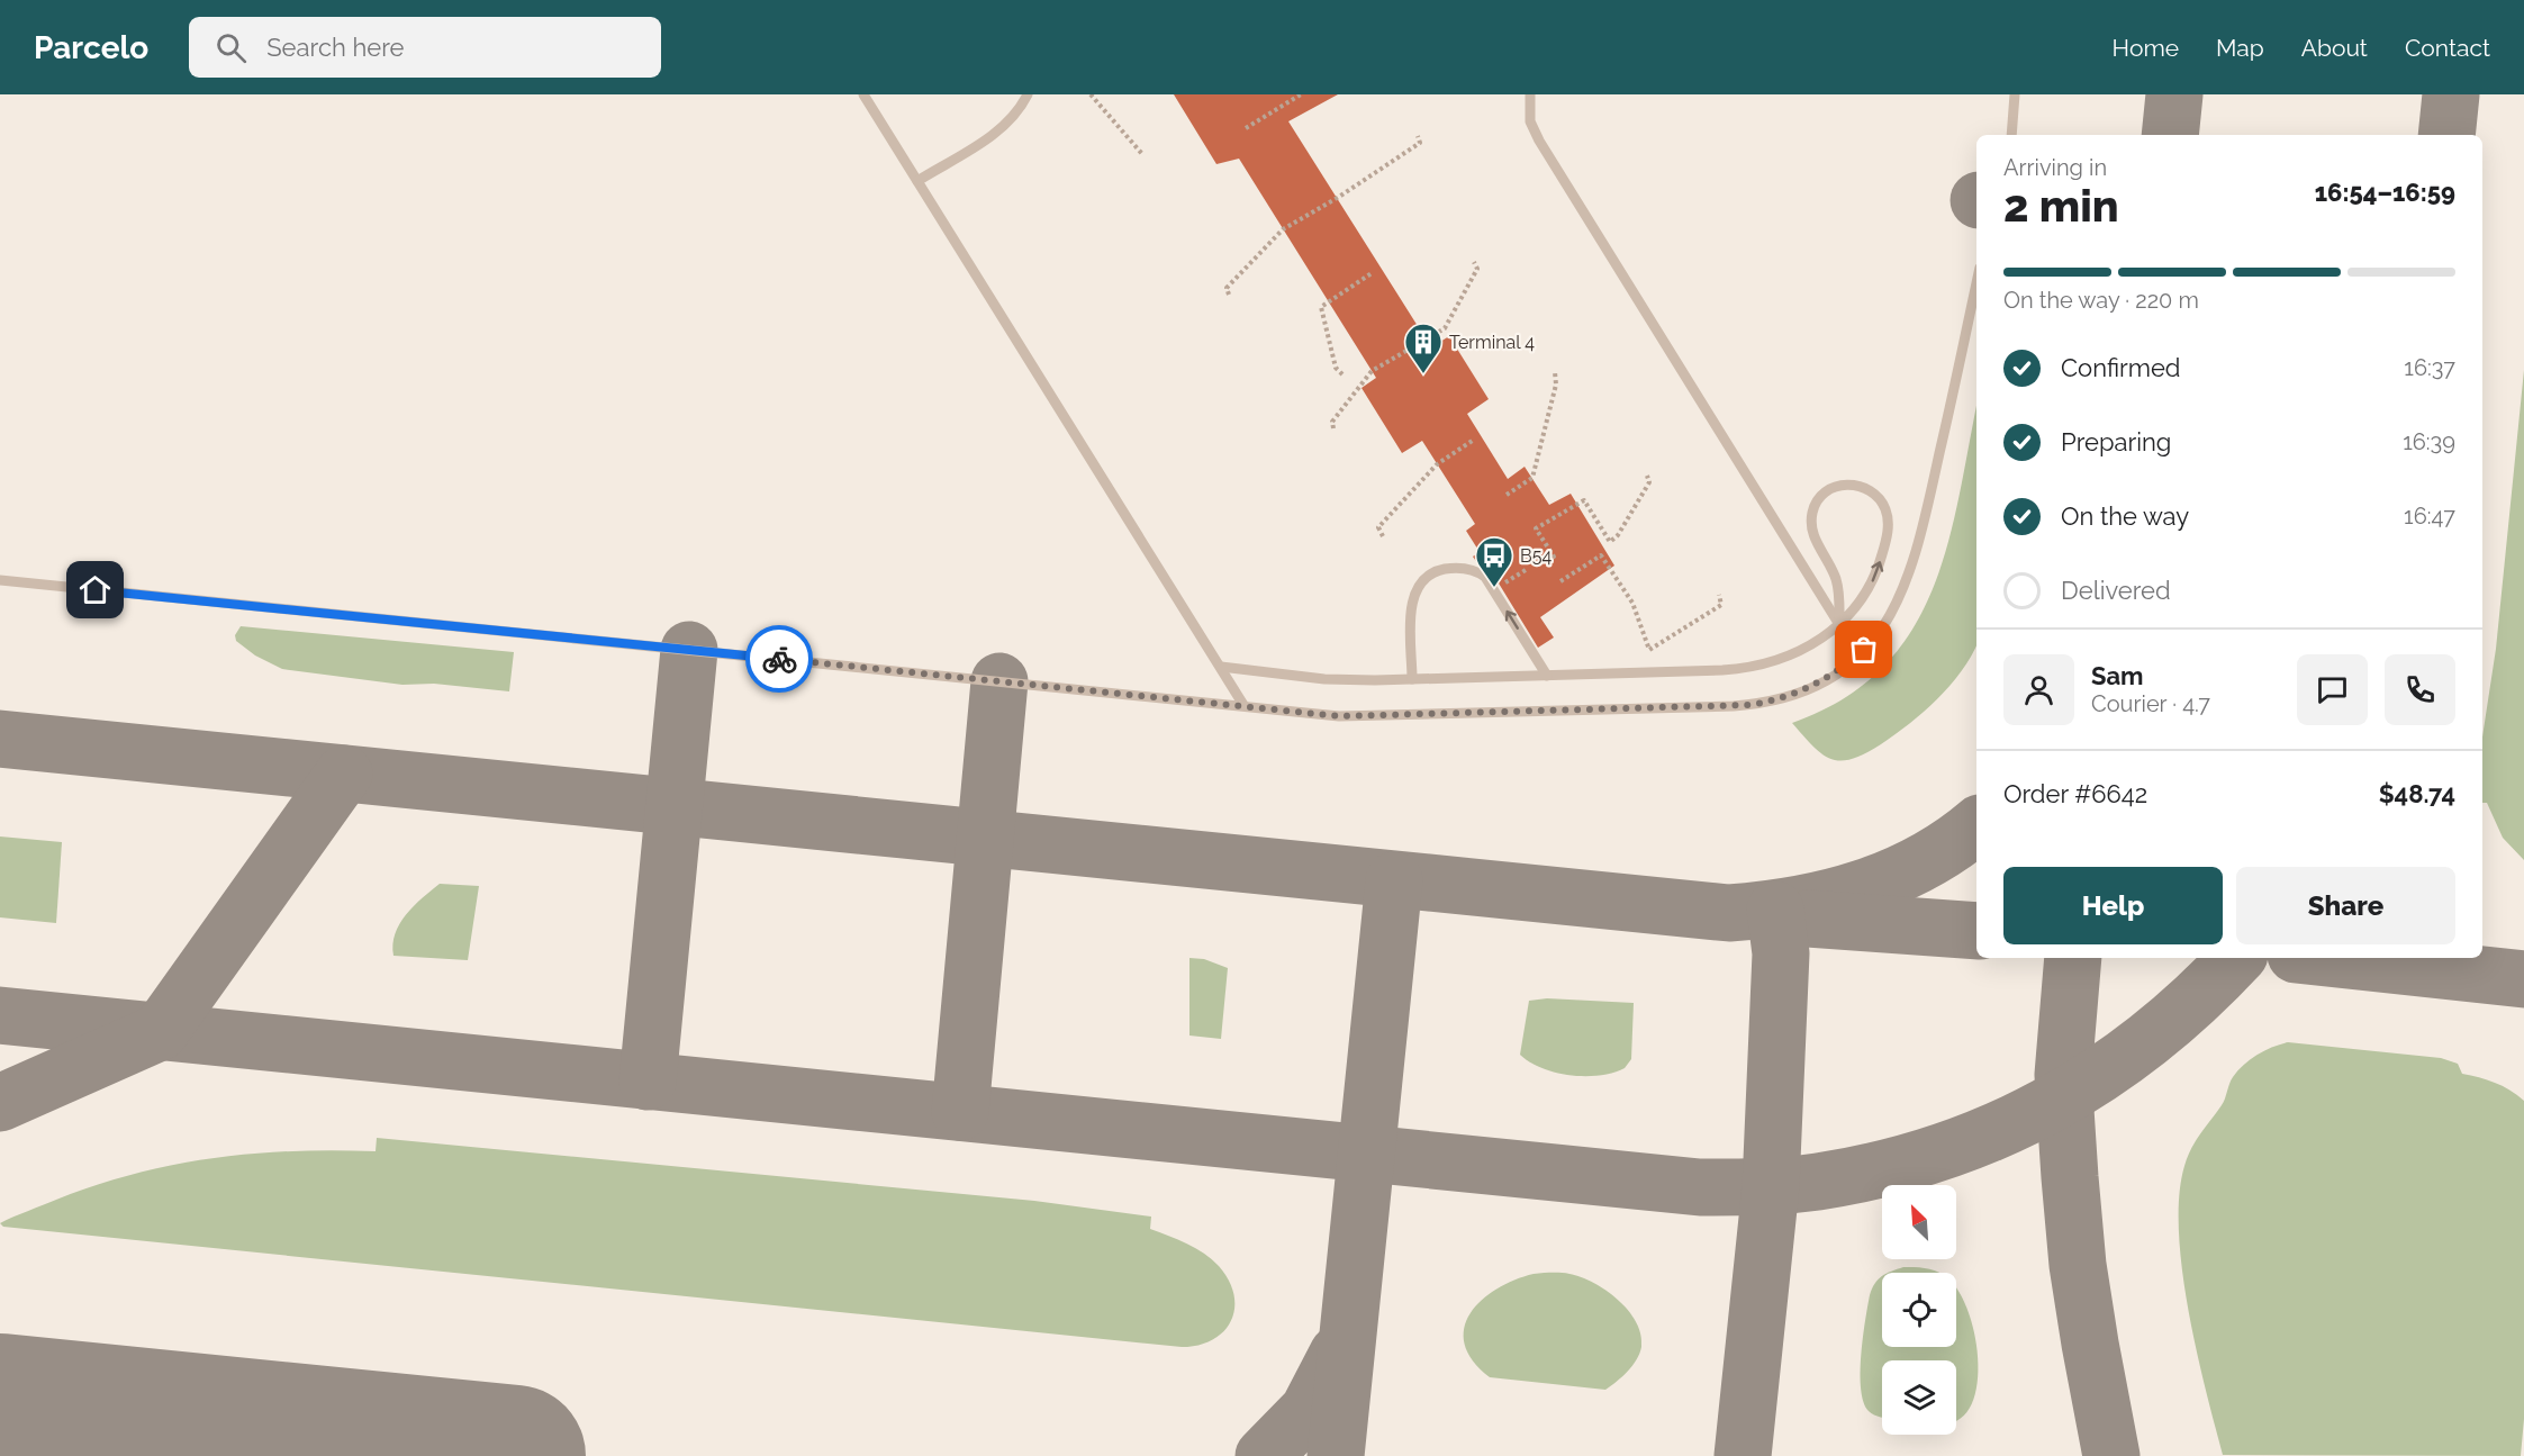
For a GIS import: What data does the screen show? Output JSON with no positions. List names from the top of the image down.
{
  "places": {
    "building": ["Terminal 4"],
    "bus stop": ["B54"]
  },
  "north": "top left",
  "page": {
    "header": "Parcelo",
    "search": "Search here",
    "nav": [
      "Home",
      "Map",
      "About",
      "Contact"
    ],
    "heading": ["2 min", "Arriving in", "16:54–16:59"],
    "panel": [
      "Sam",
      "Courier · 4.7",
      "Order #6642",
      "$48.74"
    ],
    "bar": "On the way · 220 m",
    "list": [
      ["Confirmed", "16:37"],
      ["Preparing", "16:39"],
      ["On the way", "16:47"],
      "Delivered"
    ],
    "buttons": ["Help", "Share"]
  }
}
